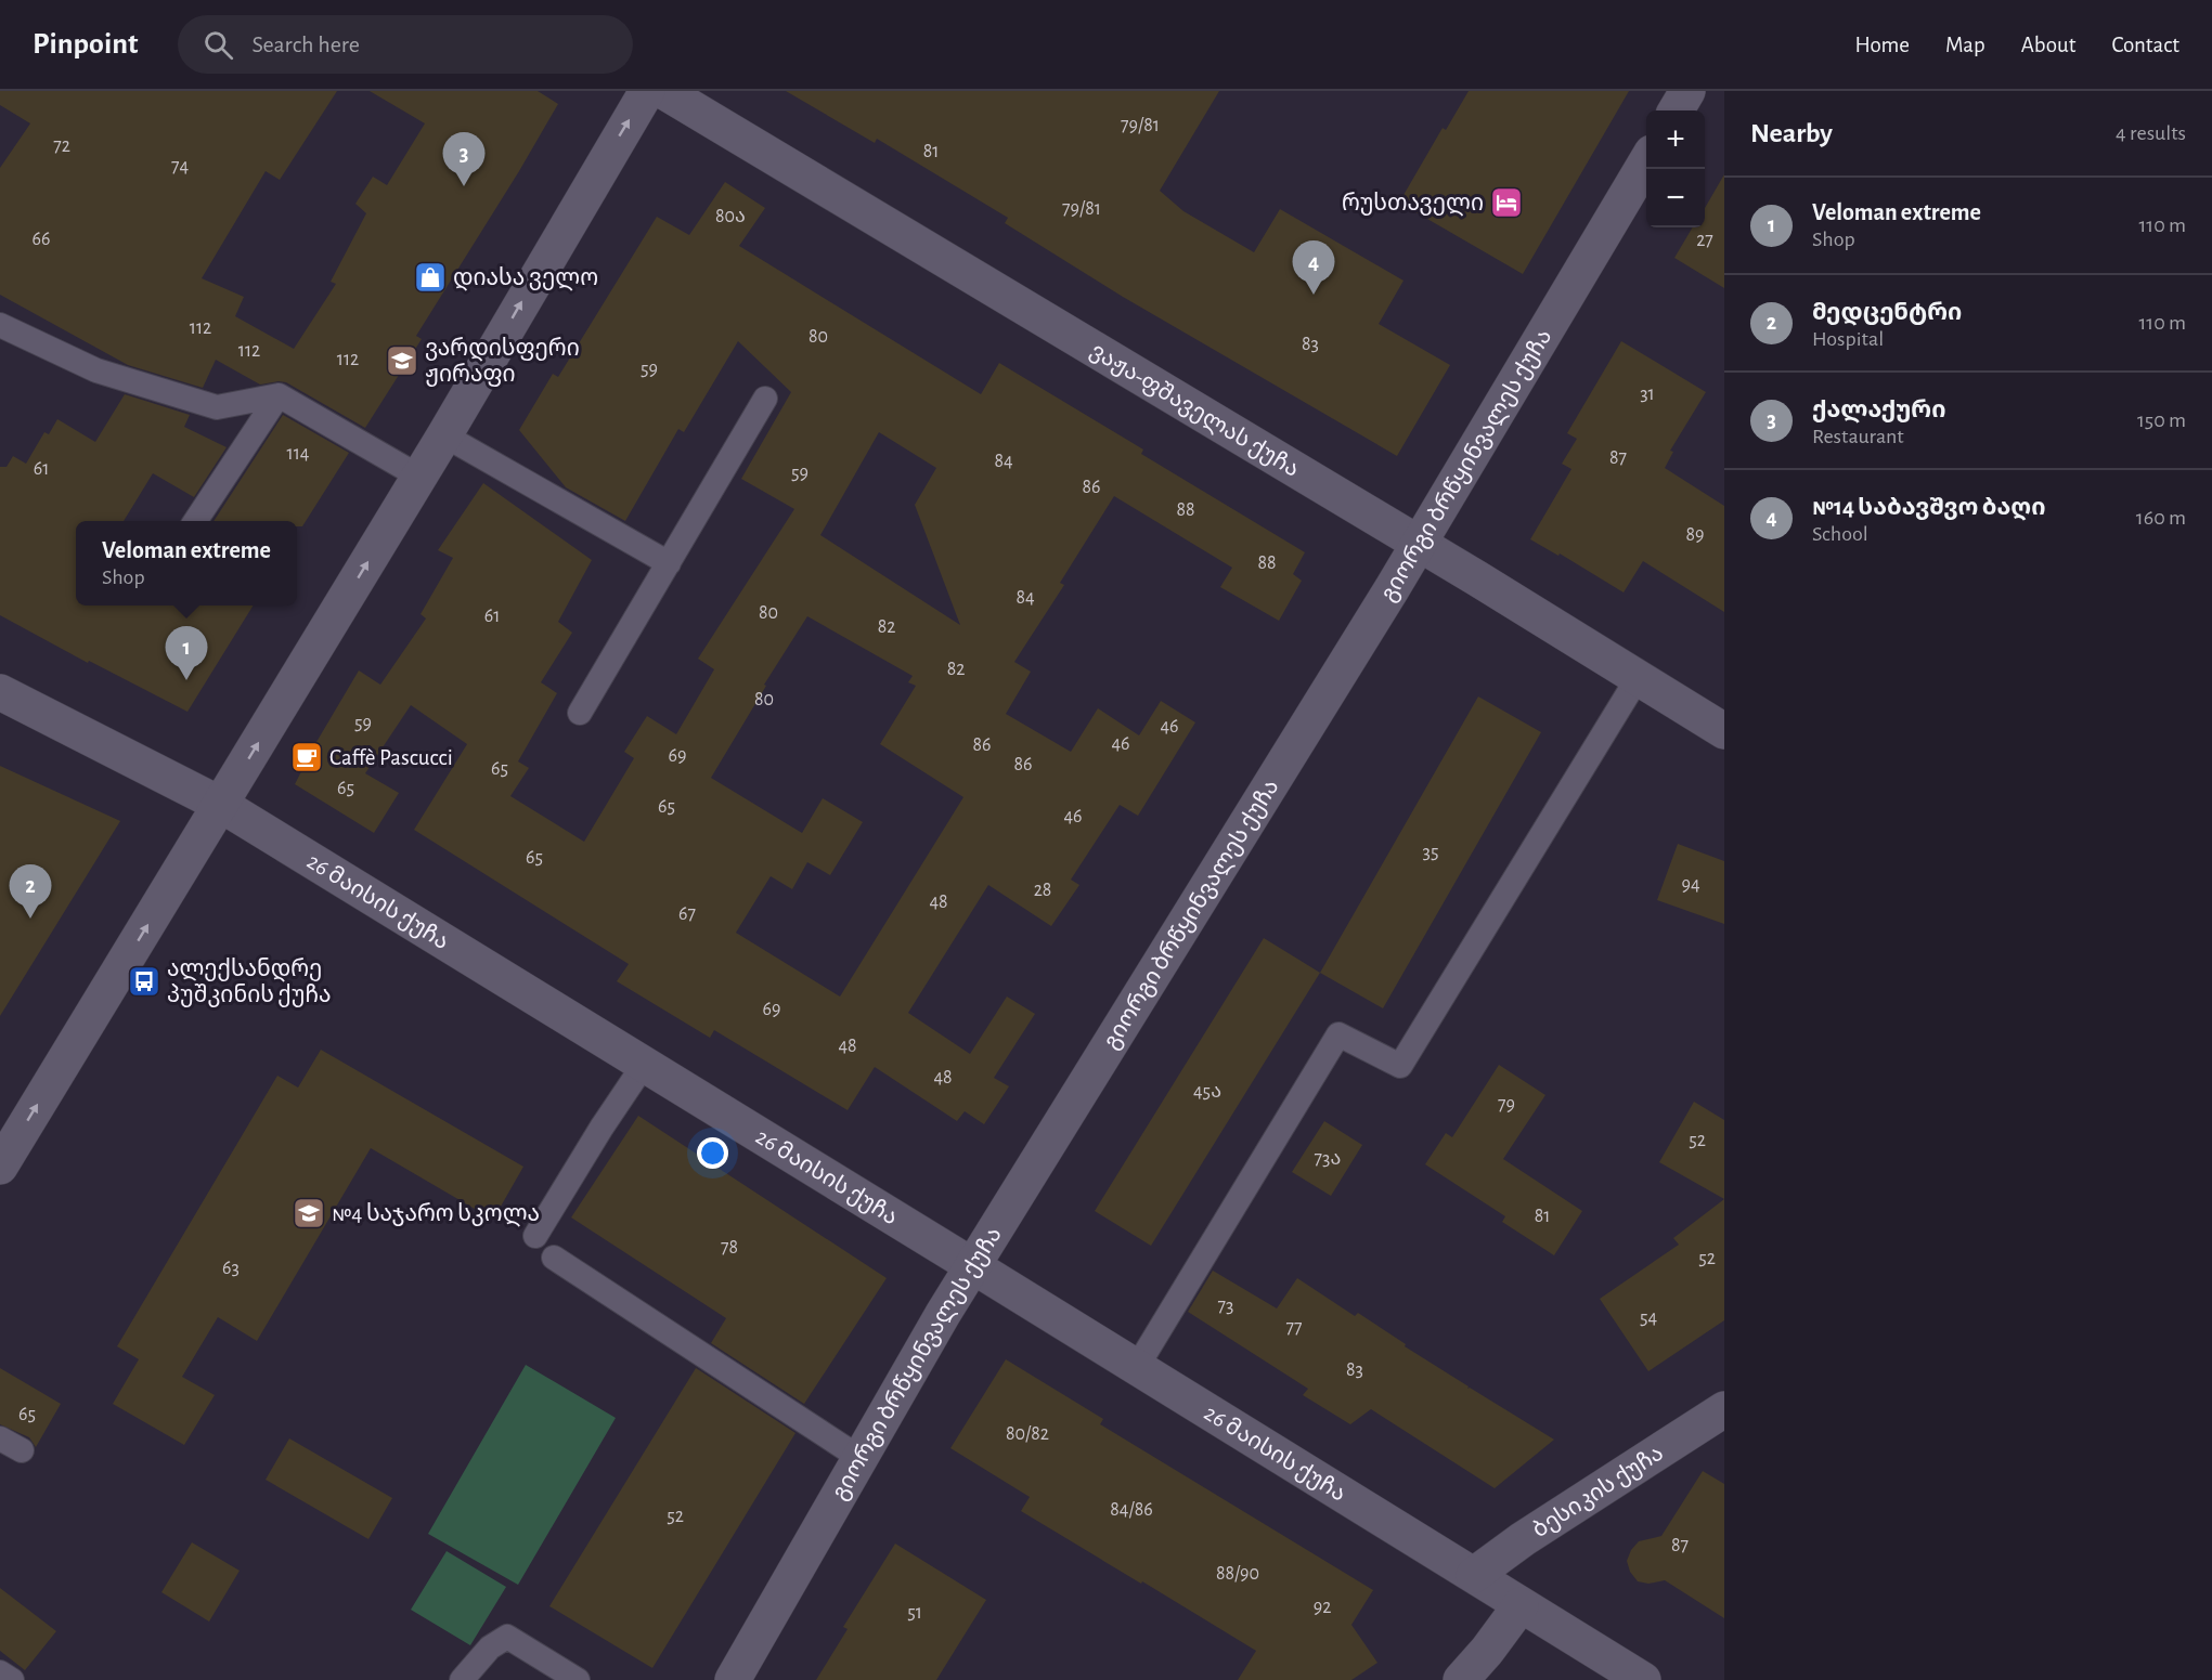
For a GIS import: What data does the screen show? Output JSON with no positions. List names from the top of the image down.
{
  "streets": {
    "street": [
      "ვაჟა-ფშაველას ქუჩა",
      "გიორგი ბრწყინვალეს ქუჩა",
      "26 მაისის ქუჩა",
      "ბესიკის ქუჩა"
    ]
  },
  "crossings": [
    ["ვაჟა-ფშაველას ქუჩა", "გიორგი ბრწყინვალეს ქუჩა"],
    ["გიორგი ბრწყინვალეს ქუჩა", "26 მაისის ქუჩა"],
    ["26 მაისის ქუჩა", "ბესიკის ქუჩა"]
  ],
  "places": {
    "hotel": ["რუსთაველი"],
    "shop": ["დიასა ველო"],
    "school or university": ["ვარდისფერი ჟირაფი", "№4 საჯარო სკოლა"],
    "cafe": ["Caffè Pascucci"],
    "bus stop": ["ალექსანდრე პუშკინის ქუჩა"]
  },
  "house_numbers": [
    "79/81",
    "72",
    "81",
    "74",
    "79/81",
    "80ა",
    "66",
    "27",
    "112",
    "80",
    "83",
    "112",
    "112",
    "59",
    "31",
    "114",
    "87",
    "84",
    "61",
    "59",
    "86",
    "88",
    "89",
    "88",
    "84",
    "80",
    "61",
    "82",
    "82",
    "80",
    "59",
    "46",
    "46",
    "86",
    "69",
    "86",
    "65",
    "65",
    "65",
    "46",
    "35",
    "65",
    "94",
    "28",
    "48",
    "67",
    "69",
    "48",
    "48",
    "45ა",
    "79",
    "52",
    "73ა",
    "81",
    "78",
    "52",
    "63",
    "73",
    "54",
    "77",
    "83",
    "65",
    "80/82",
    "84/86",
    "52",
    "87",
    "88/90",
    "92",
    "51"
  ],
  "page": {
    "header": "Pinpoint",
    "search": "Search here",
    "nav": [
      "Home",
      "Map",
      "About",
      "Contact"
    ],
    "heading": ["Nearby", "4 results"],
    "map_buttons": ["+", "−"],
    "pins": [
      "3",
      "4",
      "1",
      "2"
    ],
    "list": [
      {
        "mark": "1",
        "name": "Veloman extreme",
        "note": "Shop",
        "value": "110 m"
      },
      {
        "mark": "2",
        "name": "მედცენტრი",
        "note": "Hospital",
        "value": "110 m"
      },
      {
        "mark": "3",
        "name": "ქალაქური",
        "note": "Restaurant",
        "value": "150 m"
      },
      {
        "mark": "4",
        "name": "№14 საბავშვო ბაღი",
        "note": "School",
        "value": "160 m"
      }
    ],
    "popup": ["Veloman extreme", "Shop"]
  }
}
